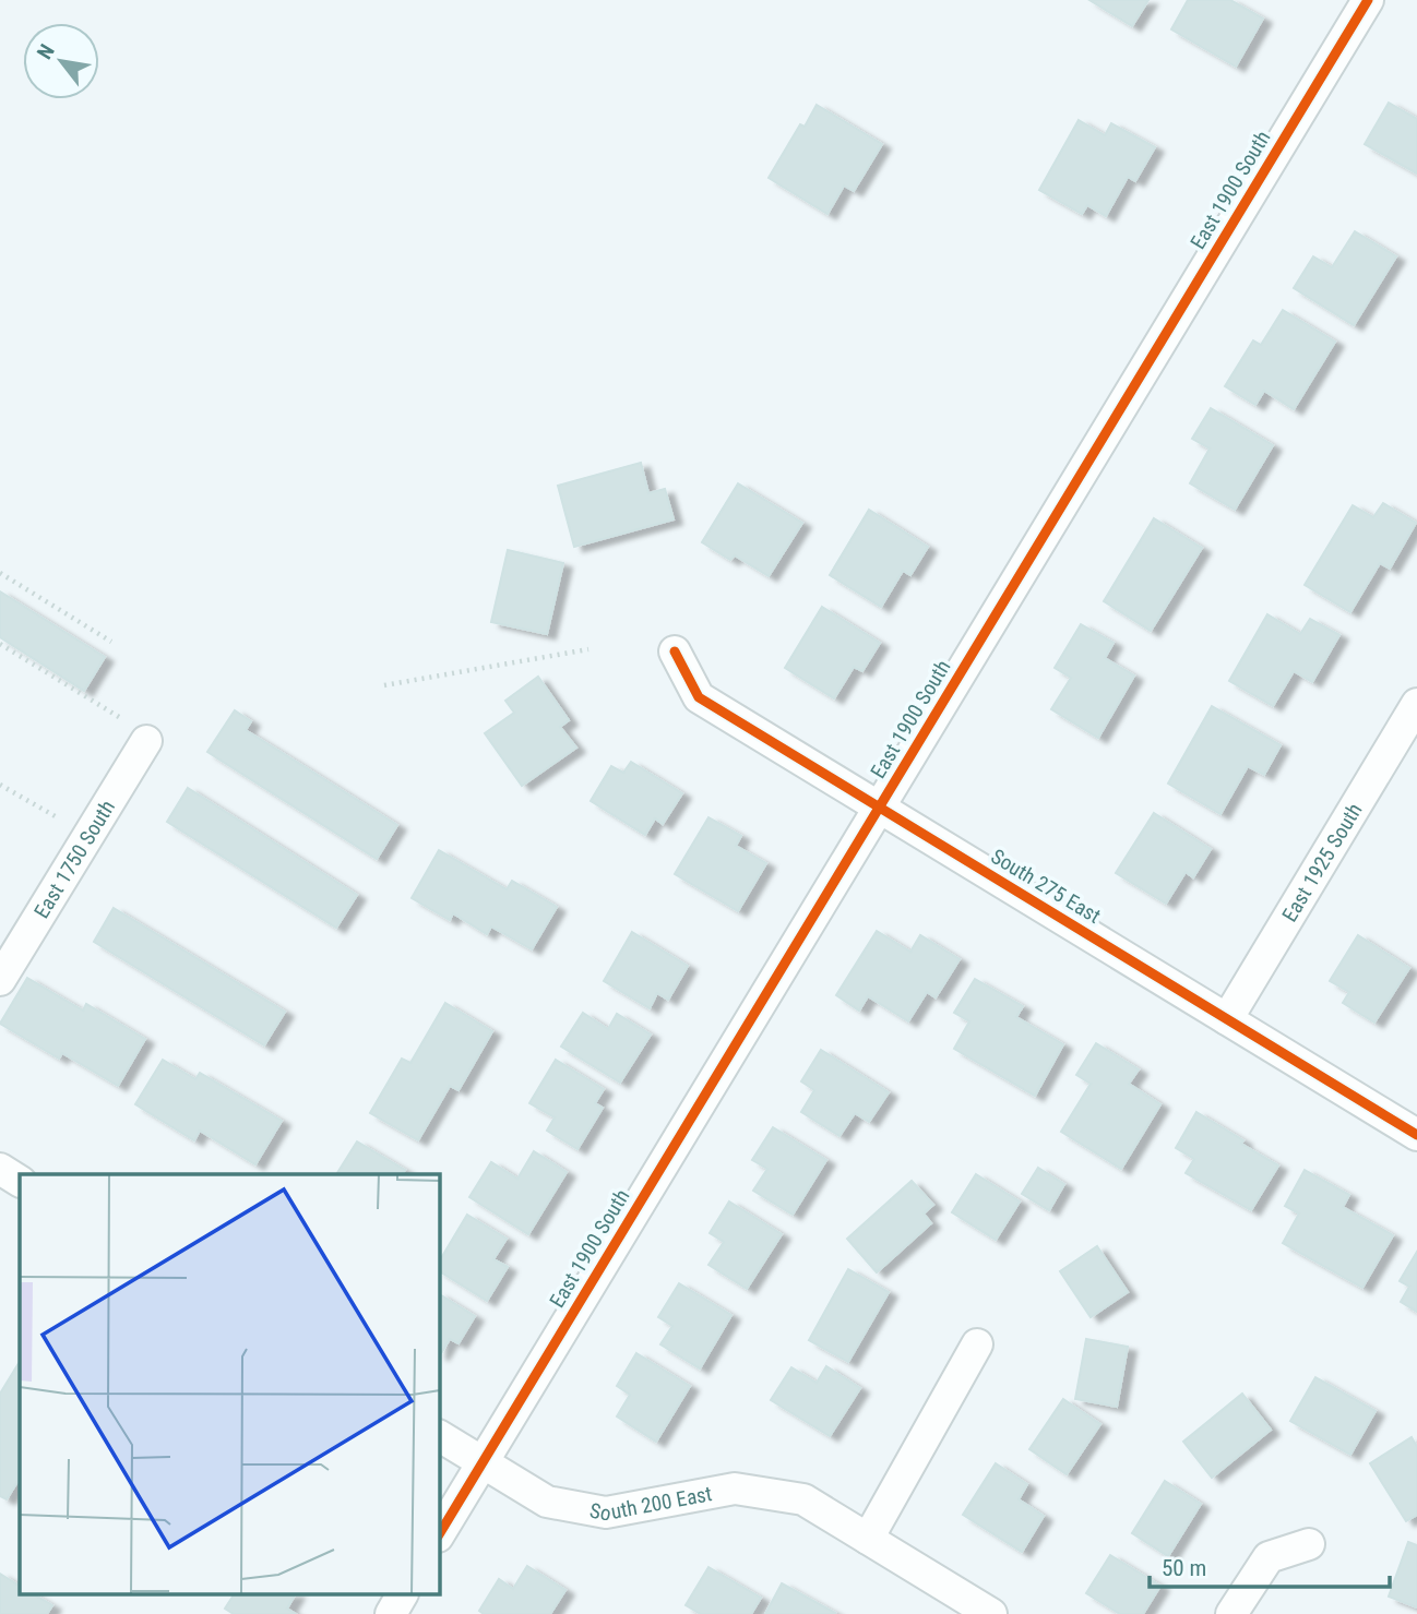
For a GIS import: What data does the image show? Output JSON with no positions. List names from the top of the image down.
{
  "streets": {
    "street": [
      "East 1900 South",
      "East 1750 South",
      "East 1925 South",
      "South 275 East",
      "South 200 East"
    ]
  },
  "crossings": [
    ["East 1900 South", "South 275 East"],
    ["East 1900 South", "South 200 East"],
    ["East 1925 South", "South 275 East"]
  ],
  "scale_bar": "50 m",
  "north": "top left"
}
